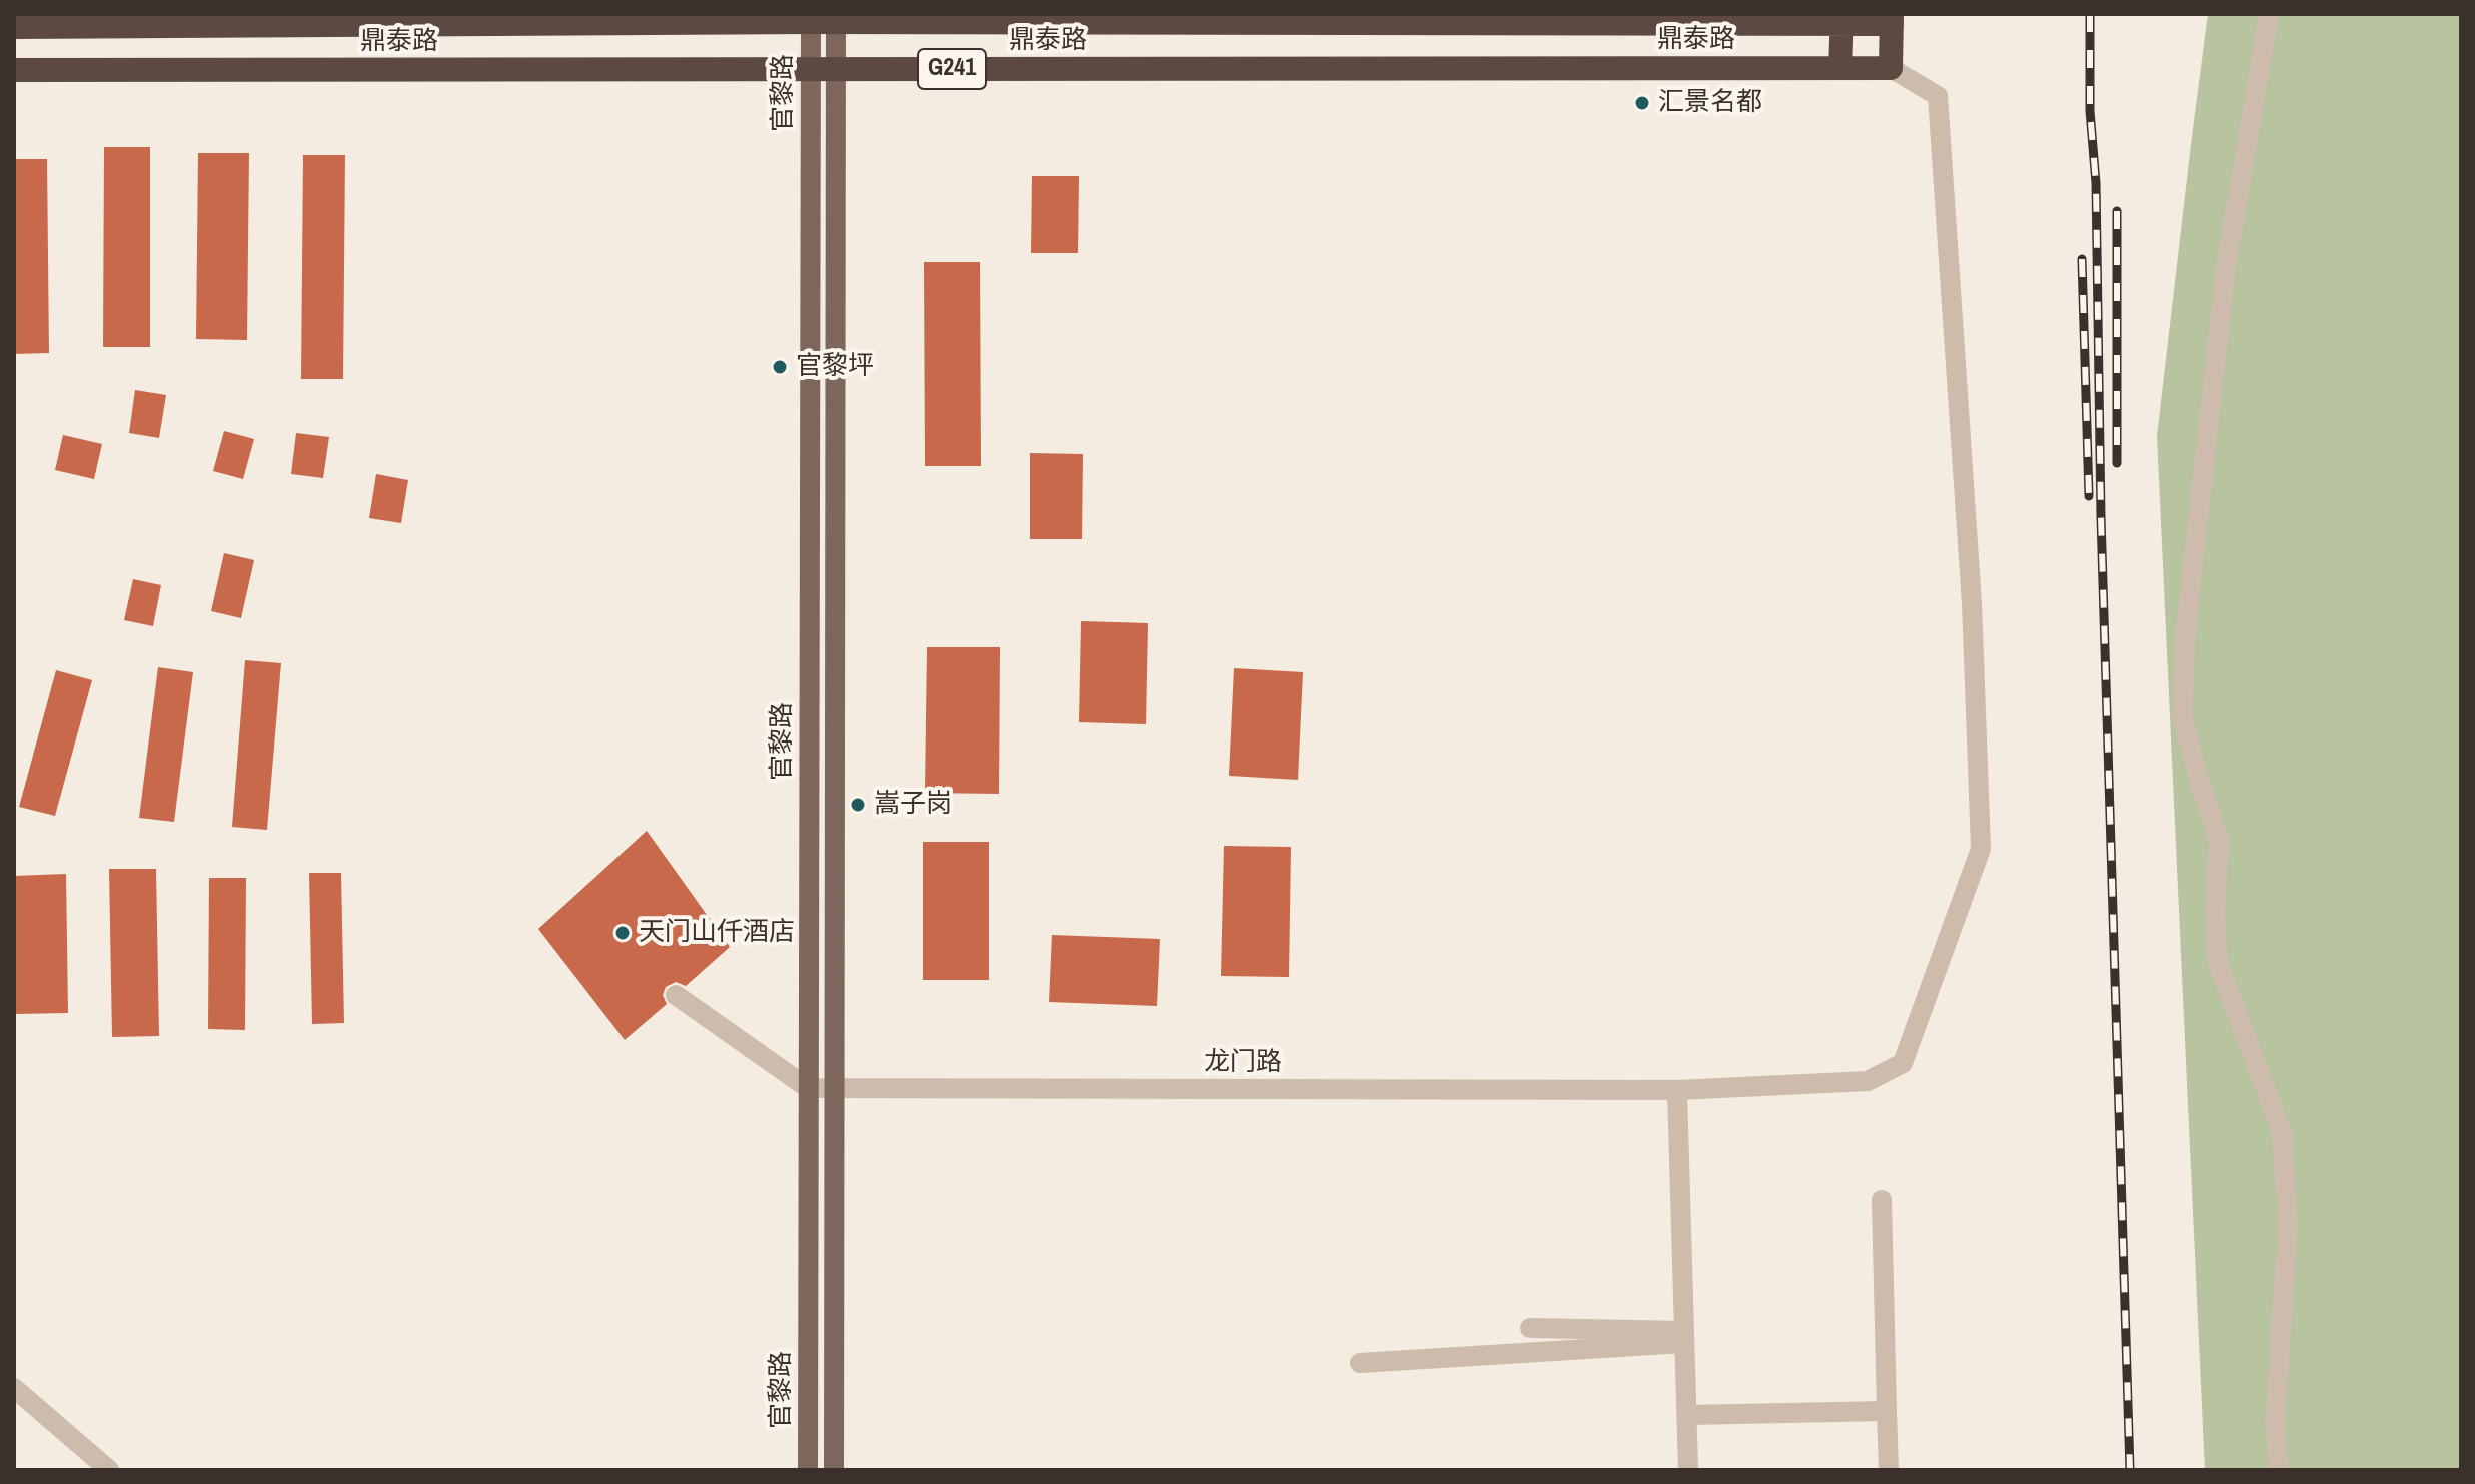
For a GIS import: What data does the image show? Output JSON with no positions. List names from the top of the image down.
{
  "streets": {
    "highway": ["鼎泰路", "G241"],
    "main road": ["官黎路"],
    "street": ["龙门路"]
  },
  "crossings": [
    ["鼎泰路", "G241"],
    ["鼎泰路", "官黎路"],
    ["鼎泰路", "龙门路"],
    ["G241", "龙门路"],
    ["官黎路", "龙门路"]
  ],
  "places": [
    "汇景名都",
    "官黎坪",
    "嵩子岗",
    "天门山仟酒店"
  ]
}
